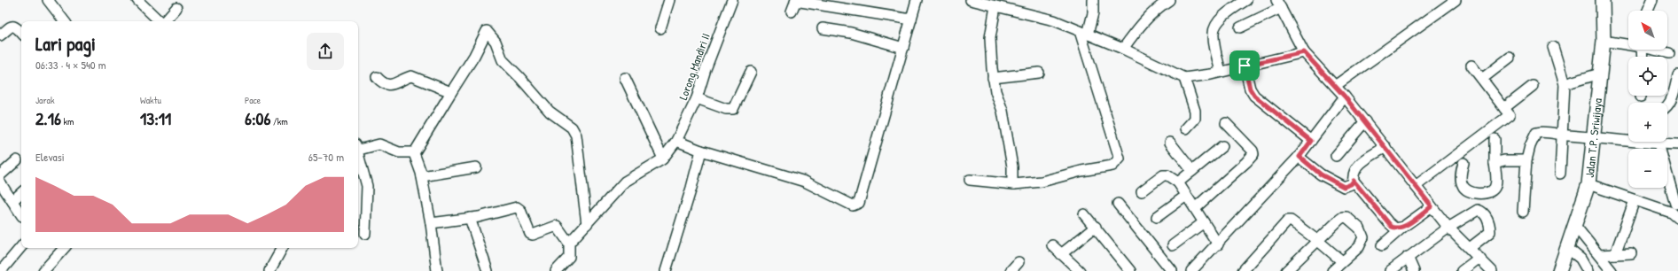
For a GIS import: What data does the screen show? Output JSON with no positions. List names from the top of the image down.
{
  "streets": {
    "main road": ["Jalan T.P. Sriwijaya"],
    "street": ["Lorong Mandiri II"]
  },
  "north": "top left",
  "page": {
    "map_buttons": ["+", "−"],
    "heading": ["Lari pagi", "06:33 · 4 × 540 m"],
    "stats": [
      ["Jarak", "2.16 km"],
      ["Waktu", "13:11"],
      ["Pace", "6:06 /km"]
    ],
    "chart": ["Elevasi", "65–70 m"]
  }
}
